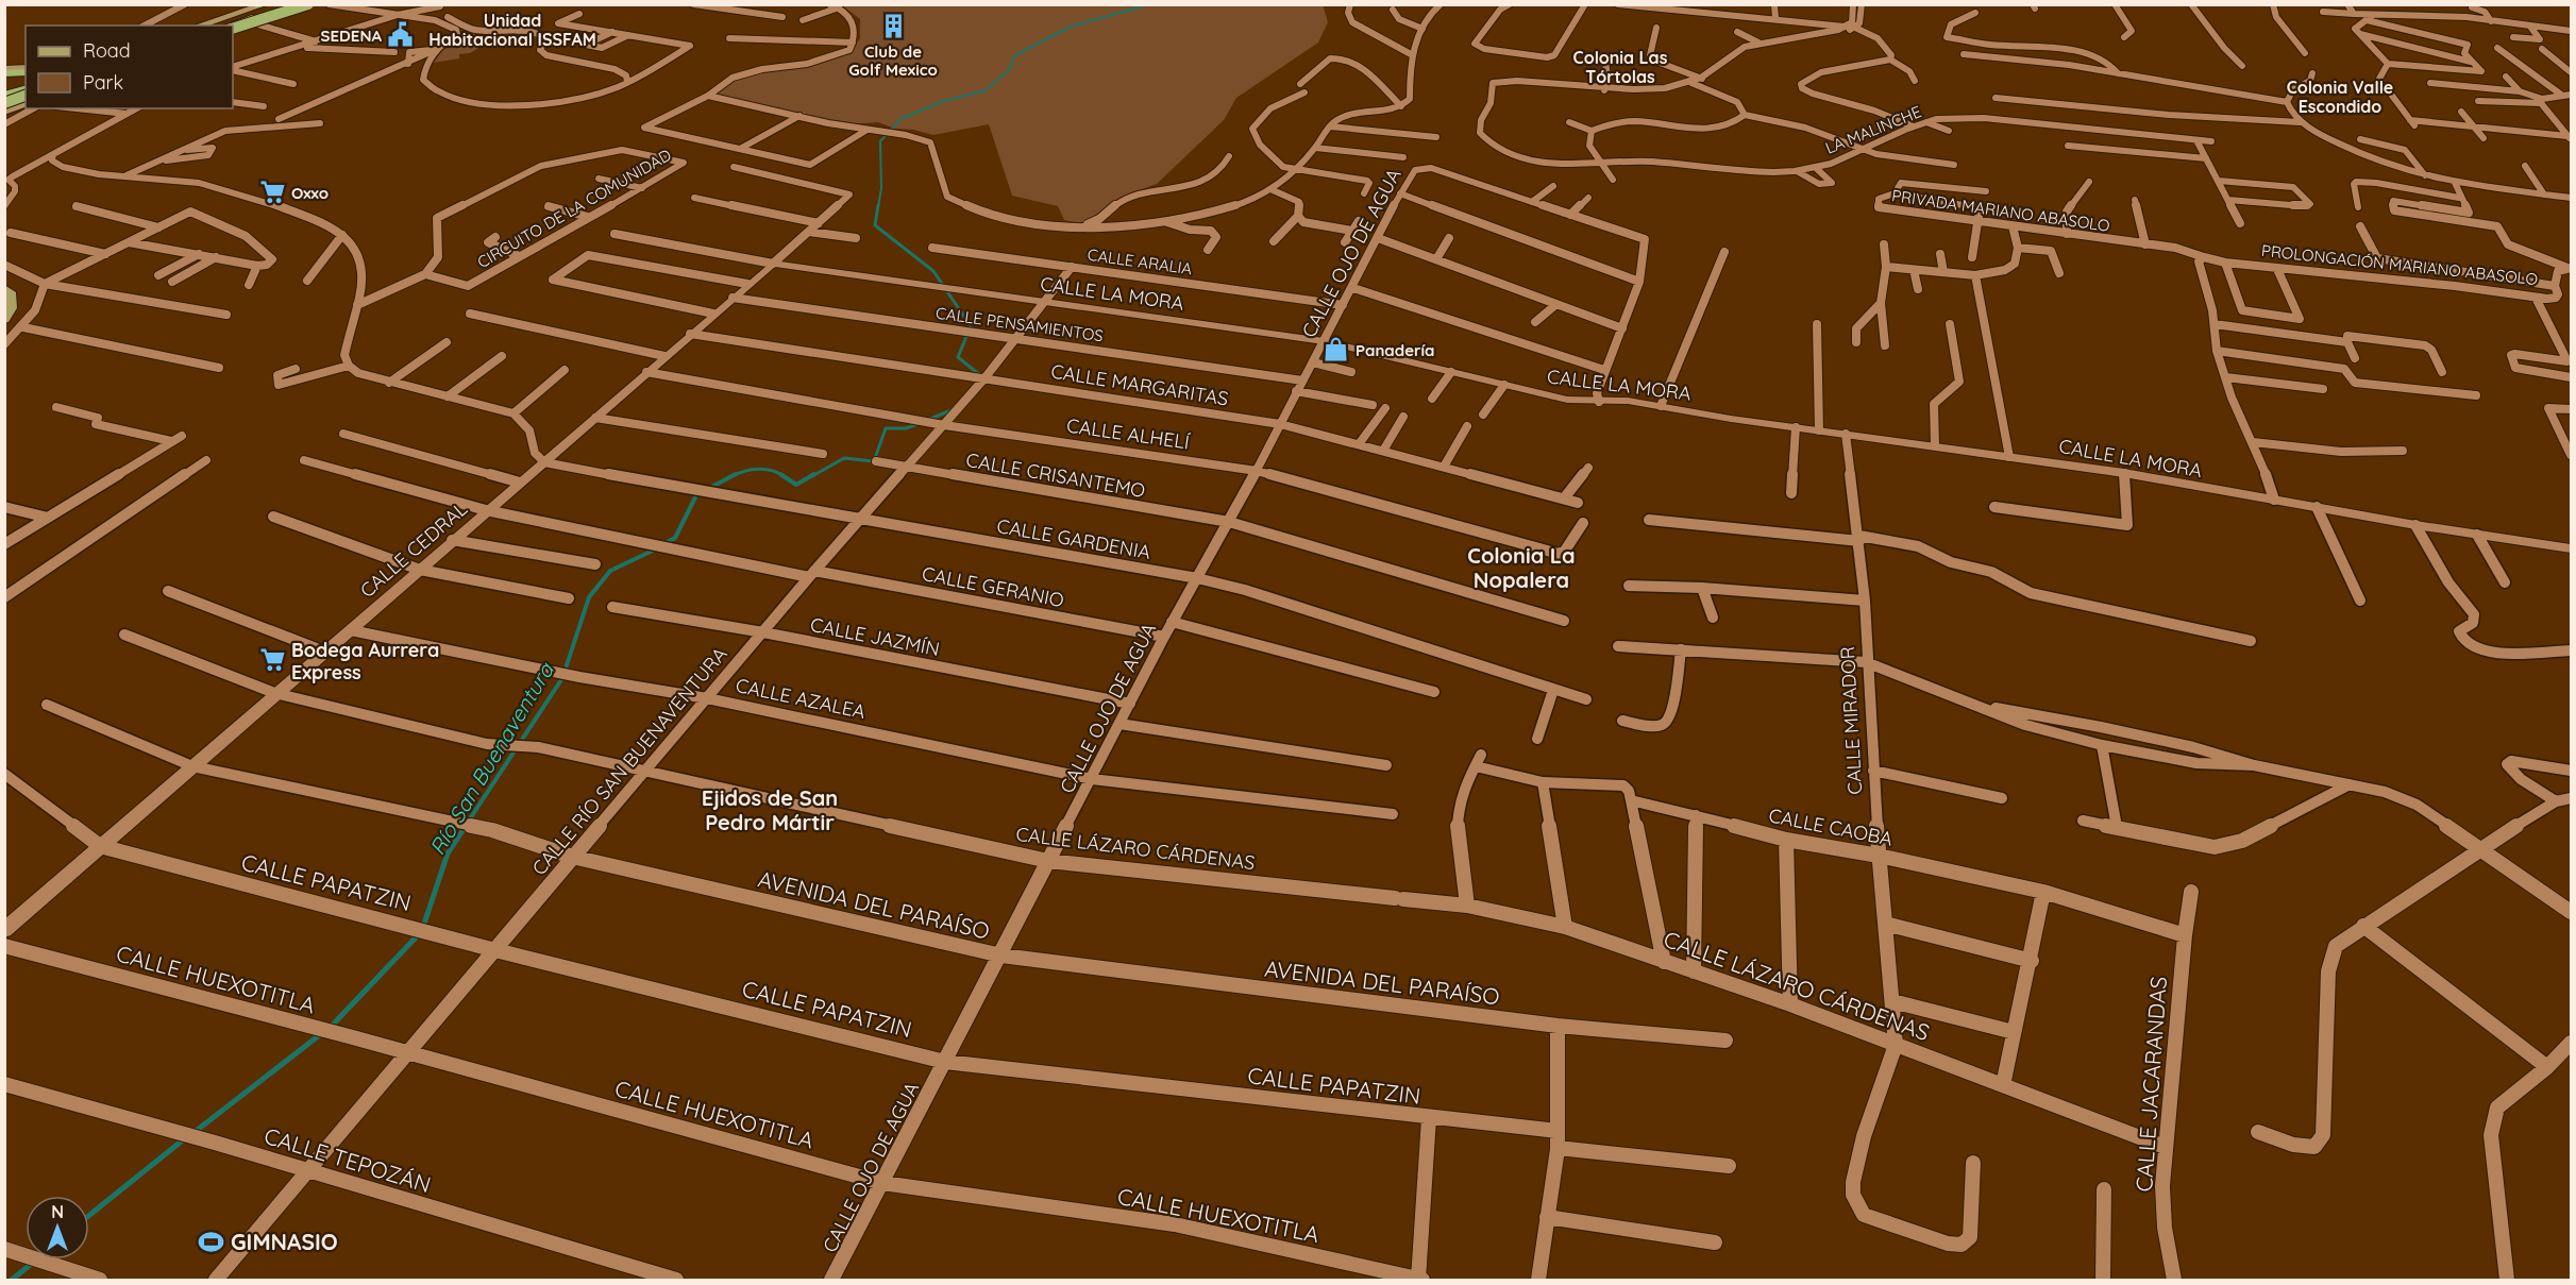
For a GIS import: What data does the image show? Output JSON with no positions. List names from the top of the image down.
{
  "streets": {
    "street": [
      "LA MALINCHE",
      "CIRCUITO DE LA COMUNIDAD",
      "PRIVADA MARIANO ABASOLO",
      "CALLE OJO DE AGUA",
      "CALLE ARALIA",
      "PROLONGACIÓN MARIANO ABASOLO",
      "CALLE LA MORA",
      "CALLE PENSAMIENTOS",
      "CALLE MARGARITAS",
      "CALLE ALHELÍ",
      "CALLE CRISANTEMO",
      "CALLE GARDENIA",
      "CALLE CEDRAL",
      "CALLE GERANIO",
      "CALLE JAZMÍN",
      "CALLE AZALEA",
      "CALLE MIRADOR",
      "CALLE RÍO SAN BUENAVENTURA",
      "CALLE CAOBA",
      "CALLE LÁZARO CÁRDENAS",
      "CALLE PAPATZIN",
      "AVENIDA DEL PARAÍSO",
      "CALLE HUEXOTITLA",
      "CALLE JACARANDAS",
      "CALLE TEPOZÁN"
    ]
  },
  "crossings": [
    ["PRIVADA MARIANO ABASOLO", "PROLONGACIÓN MARIANO ABASOLO"],
    ["CALLE OJO DE AGUA", "CALLE ARALIA"],
    ["CALLE OJO DE AGUA", "CALLE LA MORA"],
    ["CALLE OJO DE AGUA", "CALLE PENSAMIENTOS"],
    ["CALLE OJO DE AGUA", "CALLE MARGARITAS"],
    ["CALLE OJO DE AGUA", "CALLE ALHELÍ"],
    ["CALLE OJO DE AGUA", "CALLE CRISANTEMO"],
    ["CALLE OJO DE AGUA", "CALLE GARDENIA"],
    ["CALLE OJO DE AGUA", "CALLE GERANIO"],
    ["CALLE OJO DE AGUA", "CALLE JAZMÍN"],
    ["CALLE OJO DE AGUA", "CALLE AZALEA"],
    ["CALLE OJO DE AGUA", "CALLE LÁZARO CÁRDENAS"],
    ["CALLE OJO DE AGUA", "CALLE PAPATZIN"],
    ["CALLE OJO DE AGUA", "AVENIDA DEL PARAÍSO"],
    ["CALLE OJO DE AGUA", "CALLE HUEXOTITLA"],
    ["CALLE ARALIA", "CALLE RÍO SAN BUENAVENTURA"],
    ["CALLE LA MORA", "CALLE CEDRAL"],
    ["CALLE LA MORA", "CALLE MIRADOR"],
    ["CALLE LA MORA", "CALLE RÍO SAN BUENAVENTURA"],
    ["CALLE PENSAMIENTOS", "CALLE CEDRAL"],
    ["CALLE PENSAMIENTOS", "CALLE RÍO SAN BUENAVENTURA"],
    ["CALLE MARGARITAS", "CALLE CEDRAL"],
    ["CALLE MARGARITAS", "CALLE RÍO SAN BUENAVENTURA"],
    ["CALLE ALHELÍ", "CALLE CEDRAL"],
    ["CALLE ALHELÍ", "CALLE RÍO SAN BUENAVENTURA"],
    ["CALLE CRISANTEMO", "CALLE RÍO SAN BUENAVENTURA"],
    ["CALLE GARDENIA", "CALLE CEDRAL"],
    ["CALLE GARDENIA", "CALLE RÍO SAN BUENAVENTURA"],
    ["CALLE CEDRAL", "CALLE GERANIO"],
    ["CALLE CEDRAL", "CALLE AZALEA"],
    ["CALLE CEDRAL", "CALLE LÁZARO CÁRDENAS"],
    ["CALLE CEDRAL", "CALLE PAPATZIN"],
    ["CALLE CEDRAL", "AVENIDA DEL PARAÍSO"],
    ["CALLE GERANIO", "CALLE RÍO SAN BUENAVENTURA"],
    ["CALLE JAZMÍN", "CALLE RÍO SAN BUENAVENTURA"],
    ["CALLE AZALEA", "CALLE RÍO SAN BUENAVENTURA"],
    ["CALLE MIRADOR", "CALLE CAOBA"],
    ["CALLE MIRADOR", "CALLE LÁZARO CÁRDENAS"],
    ["CALLE RÍO SAN BUENAVENTURA", "CALLE LÁZARO CÁRDENAS"],
    ["CALLE RÍO SAN BUENAVENTURA", "CALLE PAPATZIN"],
    ["CALLE RÍO SAN BUENAVENTURA", "AVENIDA DEL PARAÍSO"],
    ["CALLE RÍO SAN BUENAVENTURA", "CALLE HUEXOTITLA"],
    ["CALLE RÍO SAN BUENAVENTURA", "CALLE TEPOZÁN"],
    ["CALLE CAOBA", "CALLE LÁZARO CÁRDENAS"],
    ["CALLE CAOBA", "CALLE JACARANDAS"],
    ["CALLE LÁZARO CÁRDENAS", "CALLE JACARANDAS"]
  ],
  "districts": [
    "Unidad Habitacional ISSFAM",
    "Colonia Las Tórtolas",
    "Colonia Valle Escondido",
    "Colonia La Nopalera",
    "Ejidos de San Pedro Mártir"
  ],
  "water": ["Río San Buenaventura"],
  "places": {
    "building": ["Club de Golf Mexico"],
    "public building": ["SEDENA"],
    "supermarket": ["Oxxo", "Bodega Aurrera Express"],
    "shop": ["Panadería"],
    "sports": ["GIMNASIO"]
  },
  "legend": ["Road", "Park"],
  "north": "top"
}
